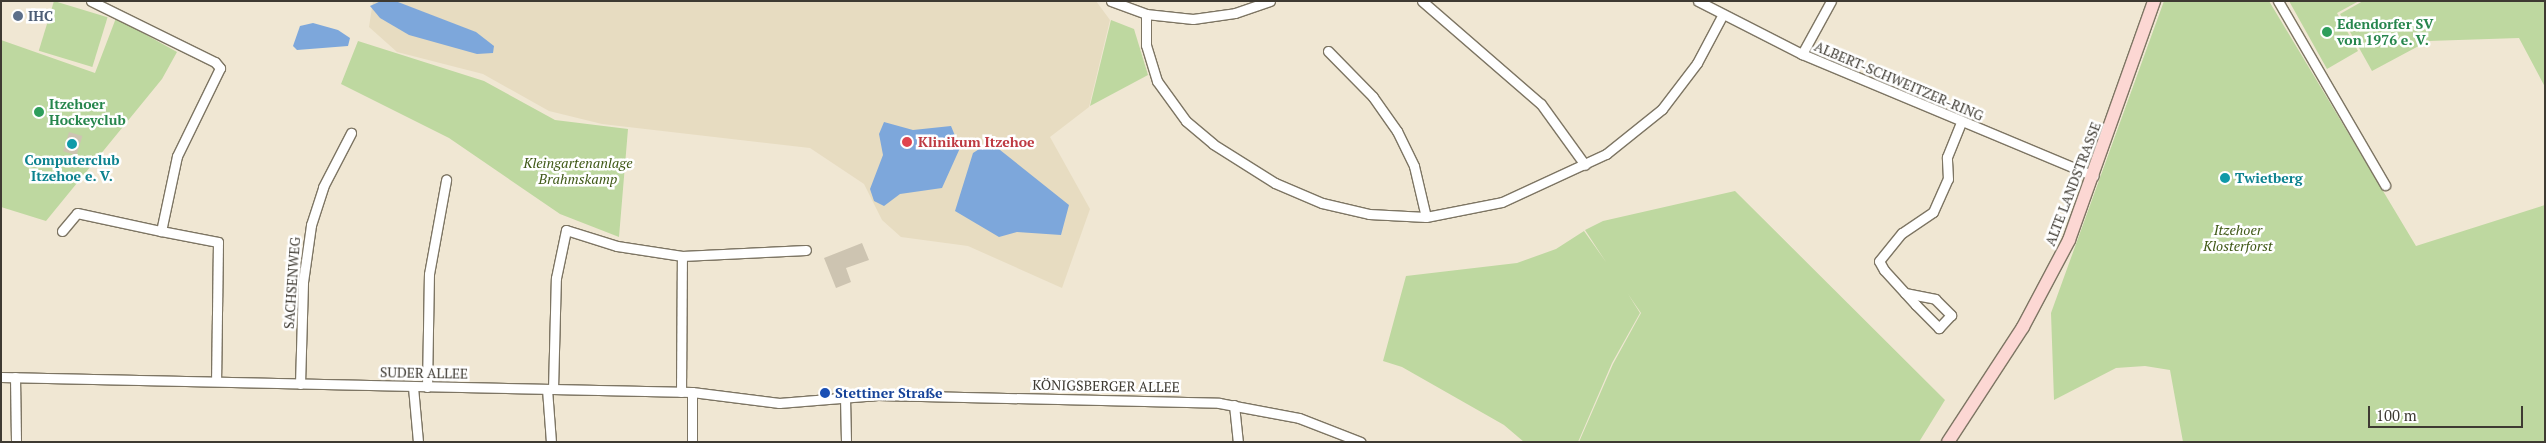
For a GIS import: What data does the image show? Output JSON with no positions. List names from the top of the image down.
{
  "streets": {
    "street": [
      "ALBERT-SCHWEITZER-RING",
      "ALTE LANDSTRASSE",
      "SACHSENWEG",
      "SUDER ALLEE",
      "KÖNIGSBERGER ALLEE"
    ]
  },
  "crossings": [
    ["ALBERT-SCHWEITZER-RING", "ALTE LANDSTRASSE"],
    ["SACHSENWEG", "SUDER ALLEE"],
    ["SUDER ALLEE", "KÖNIGSBERGER ALLEE"]
  ],
  "parks": ["Kleingartenanlage Brahmskamp", "Itzehoer Klosterforst"],
  "places": [
    "IHC",
    "Edendorfer SV von 1976 e. V.",
    "Itzehoer Hockeyclub",
    "Klinikum Itzehoe",
    "Computerclub Itzehoe e. V.",
    "Twietberg",
    "Stettiner Straße"
  ],
  "scale_bar": "100 m"
}
